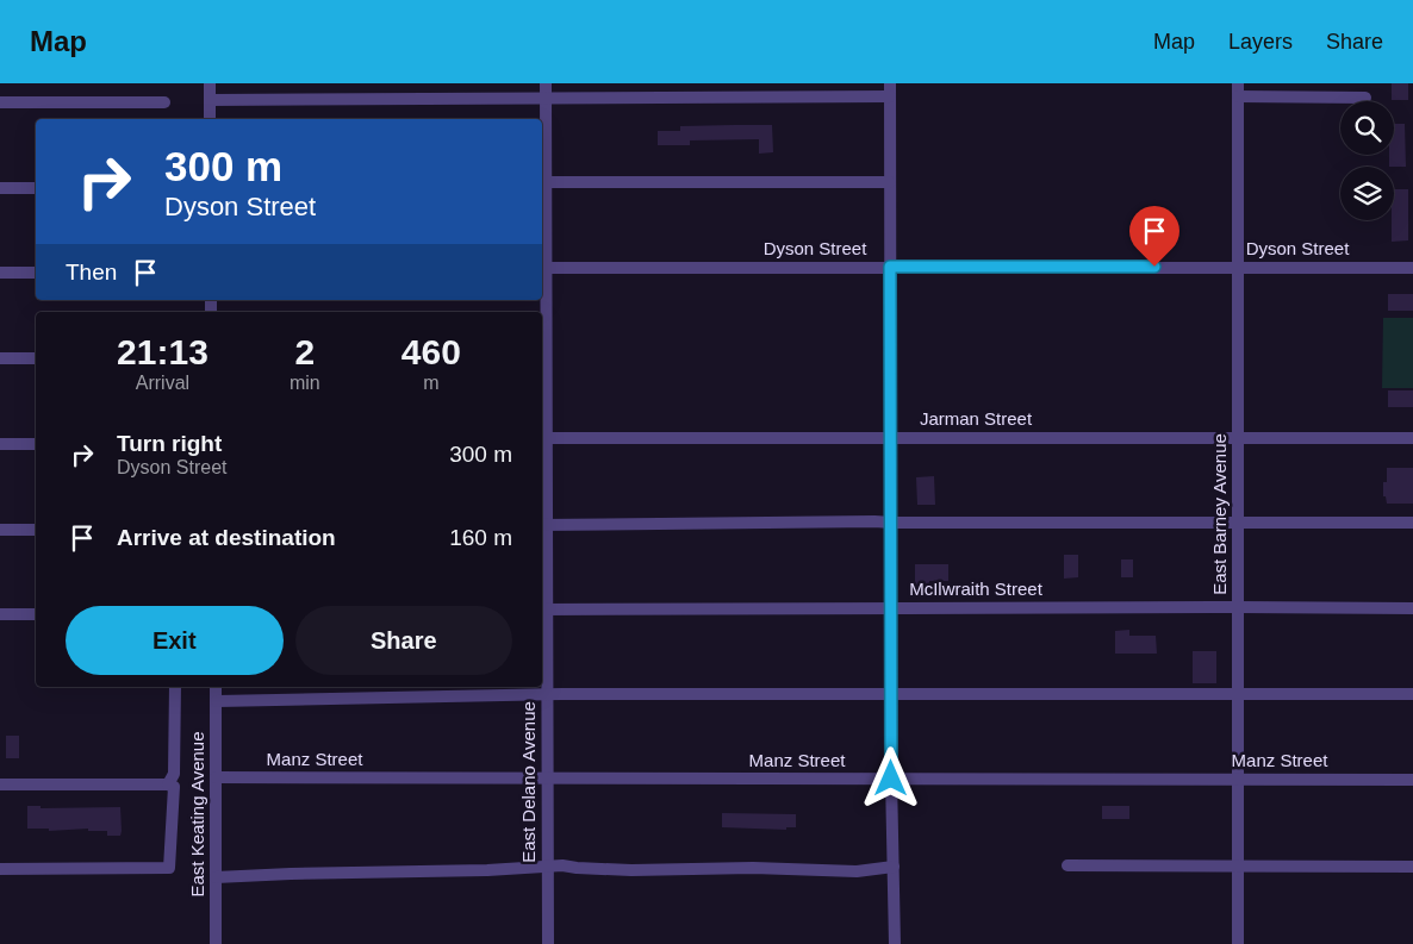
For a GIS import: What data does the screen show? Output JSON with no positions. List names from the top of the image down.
{
  "streets": {
    "street": [
      "Dyson Street",
      "Jarman Street",
      "East Barney Avenue",
      "McIlwraith Street",
      "Manz Street",
      "East Delano Avenue",
      "East Keating Avenue"
    ]
  },
  "crossings": [
    ["Dyson Street", "East Barney Avenue"],
    ["Dyson Street", "East Delano Avenue"],
    ["Jarman Street", "East Barney Avenue"],
    ["Jarman Street", "East Delano Avenue"],
    ["East Barney Avenue", "McIlwraith Street"],
    ["East Barney Avenue", "Manz Street"],
    ["McIlwraith Street", "East Delano Avenue"],
    ["Manz Street", "East Delano Avenue"],
    ["Manz Street", "East Keating Avenue"]
  ],
  "page": {
    "header": "Map",
    "nav": ["Map", "Layers", "Share"],
    "turn": ["300 m", "Dyson Street"],
    "then": "Then",
    "eta": [
      "21:13",
      "Arrival",
      "2",
      "min",
      "460",
      "m"
    ],
    "list": [
      {
        "name": "Turn right",
        "note": "Dyson Street",
        "value": "300 m"
      },
      {
        "name": "Arrive at destination",
        "value": "160 m"
      }
    ],
    "buttons": ["Exit", "Share"]
  }
}
